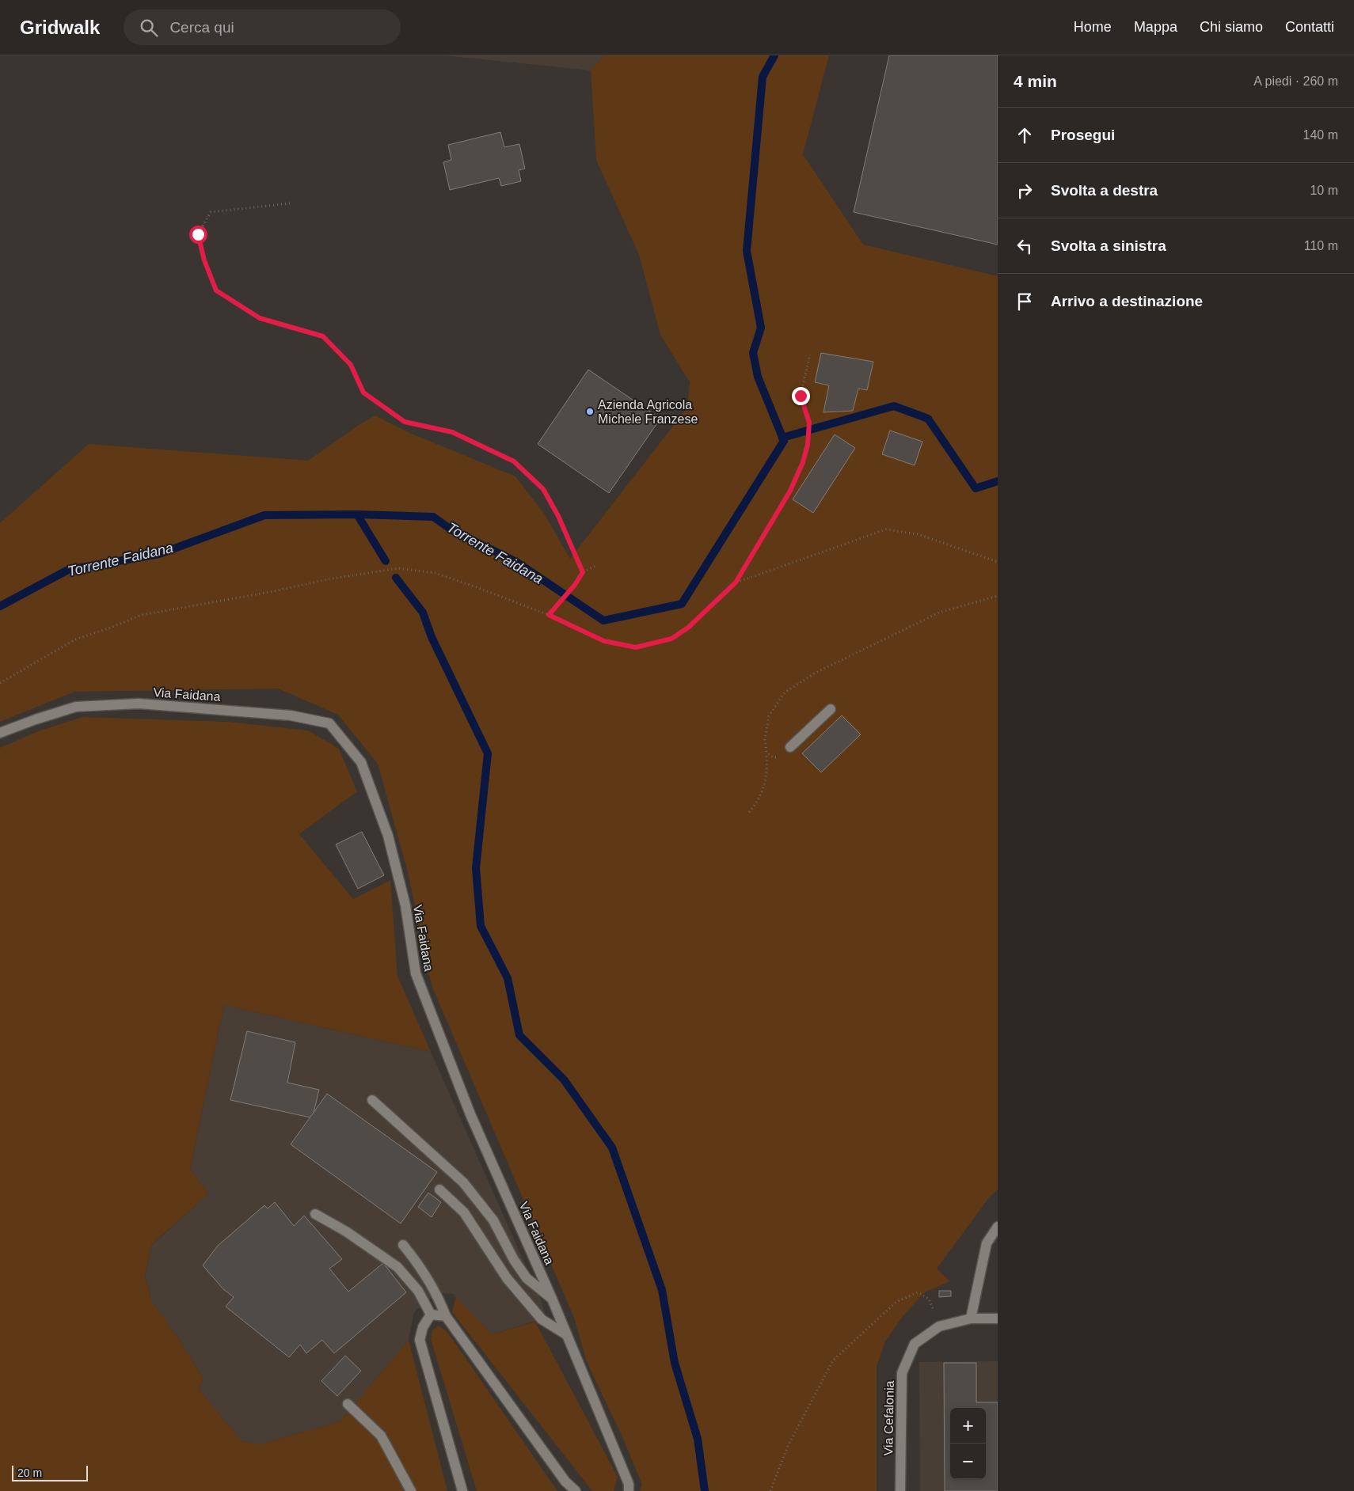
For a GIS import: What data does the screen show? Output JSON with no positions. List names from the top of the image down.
{
  "streets": {
    "street": ["Via Faidana", "Via Cefalonia"]
  },
  "water": ["Torrente Faidana"],
  "places": ["Azienda Agricola Michele Franzese"],
  "scale_bar": "20 m",
  "page": {
    "header": "Gridwalk",
    "search": "Cerca qui",
    "nav": [
      "Home",
      "Mappa",
      "Chi siamo",
      "Contatti"
    ],
    "heading": ["4 min", "A piedi · 260 m"],
    "list": [
      ["Prosegui", "140 m"],
      ["Svolta a destra", "10 m"],
      ["Svolta a sinistra", "110 m"],
      "Arrivo a destinazione"
    ],
    "map_buttons": ["+", "−"],
    "scale": "20 m"
  }
}
